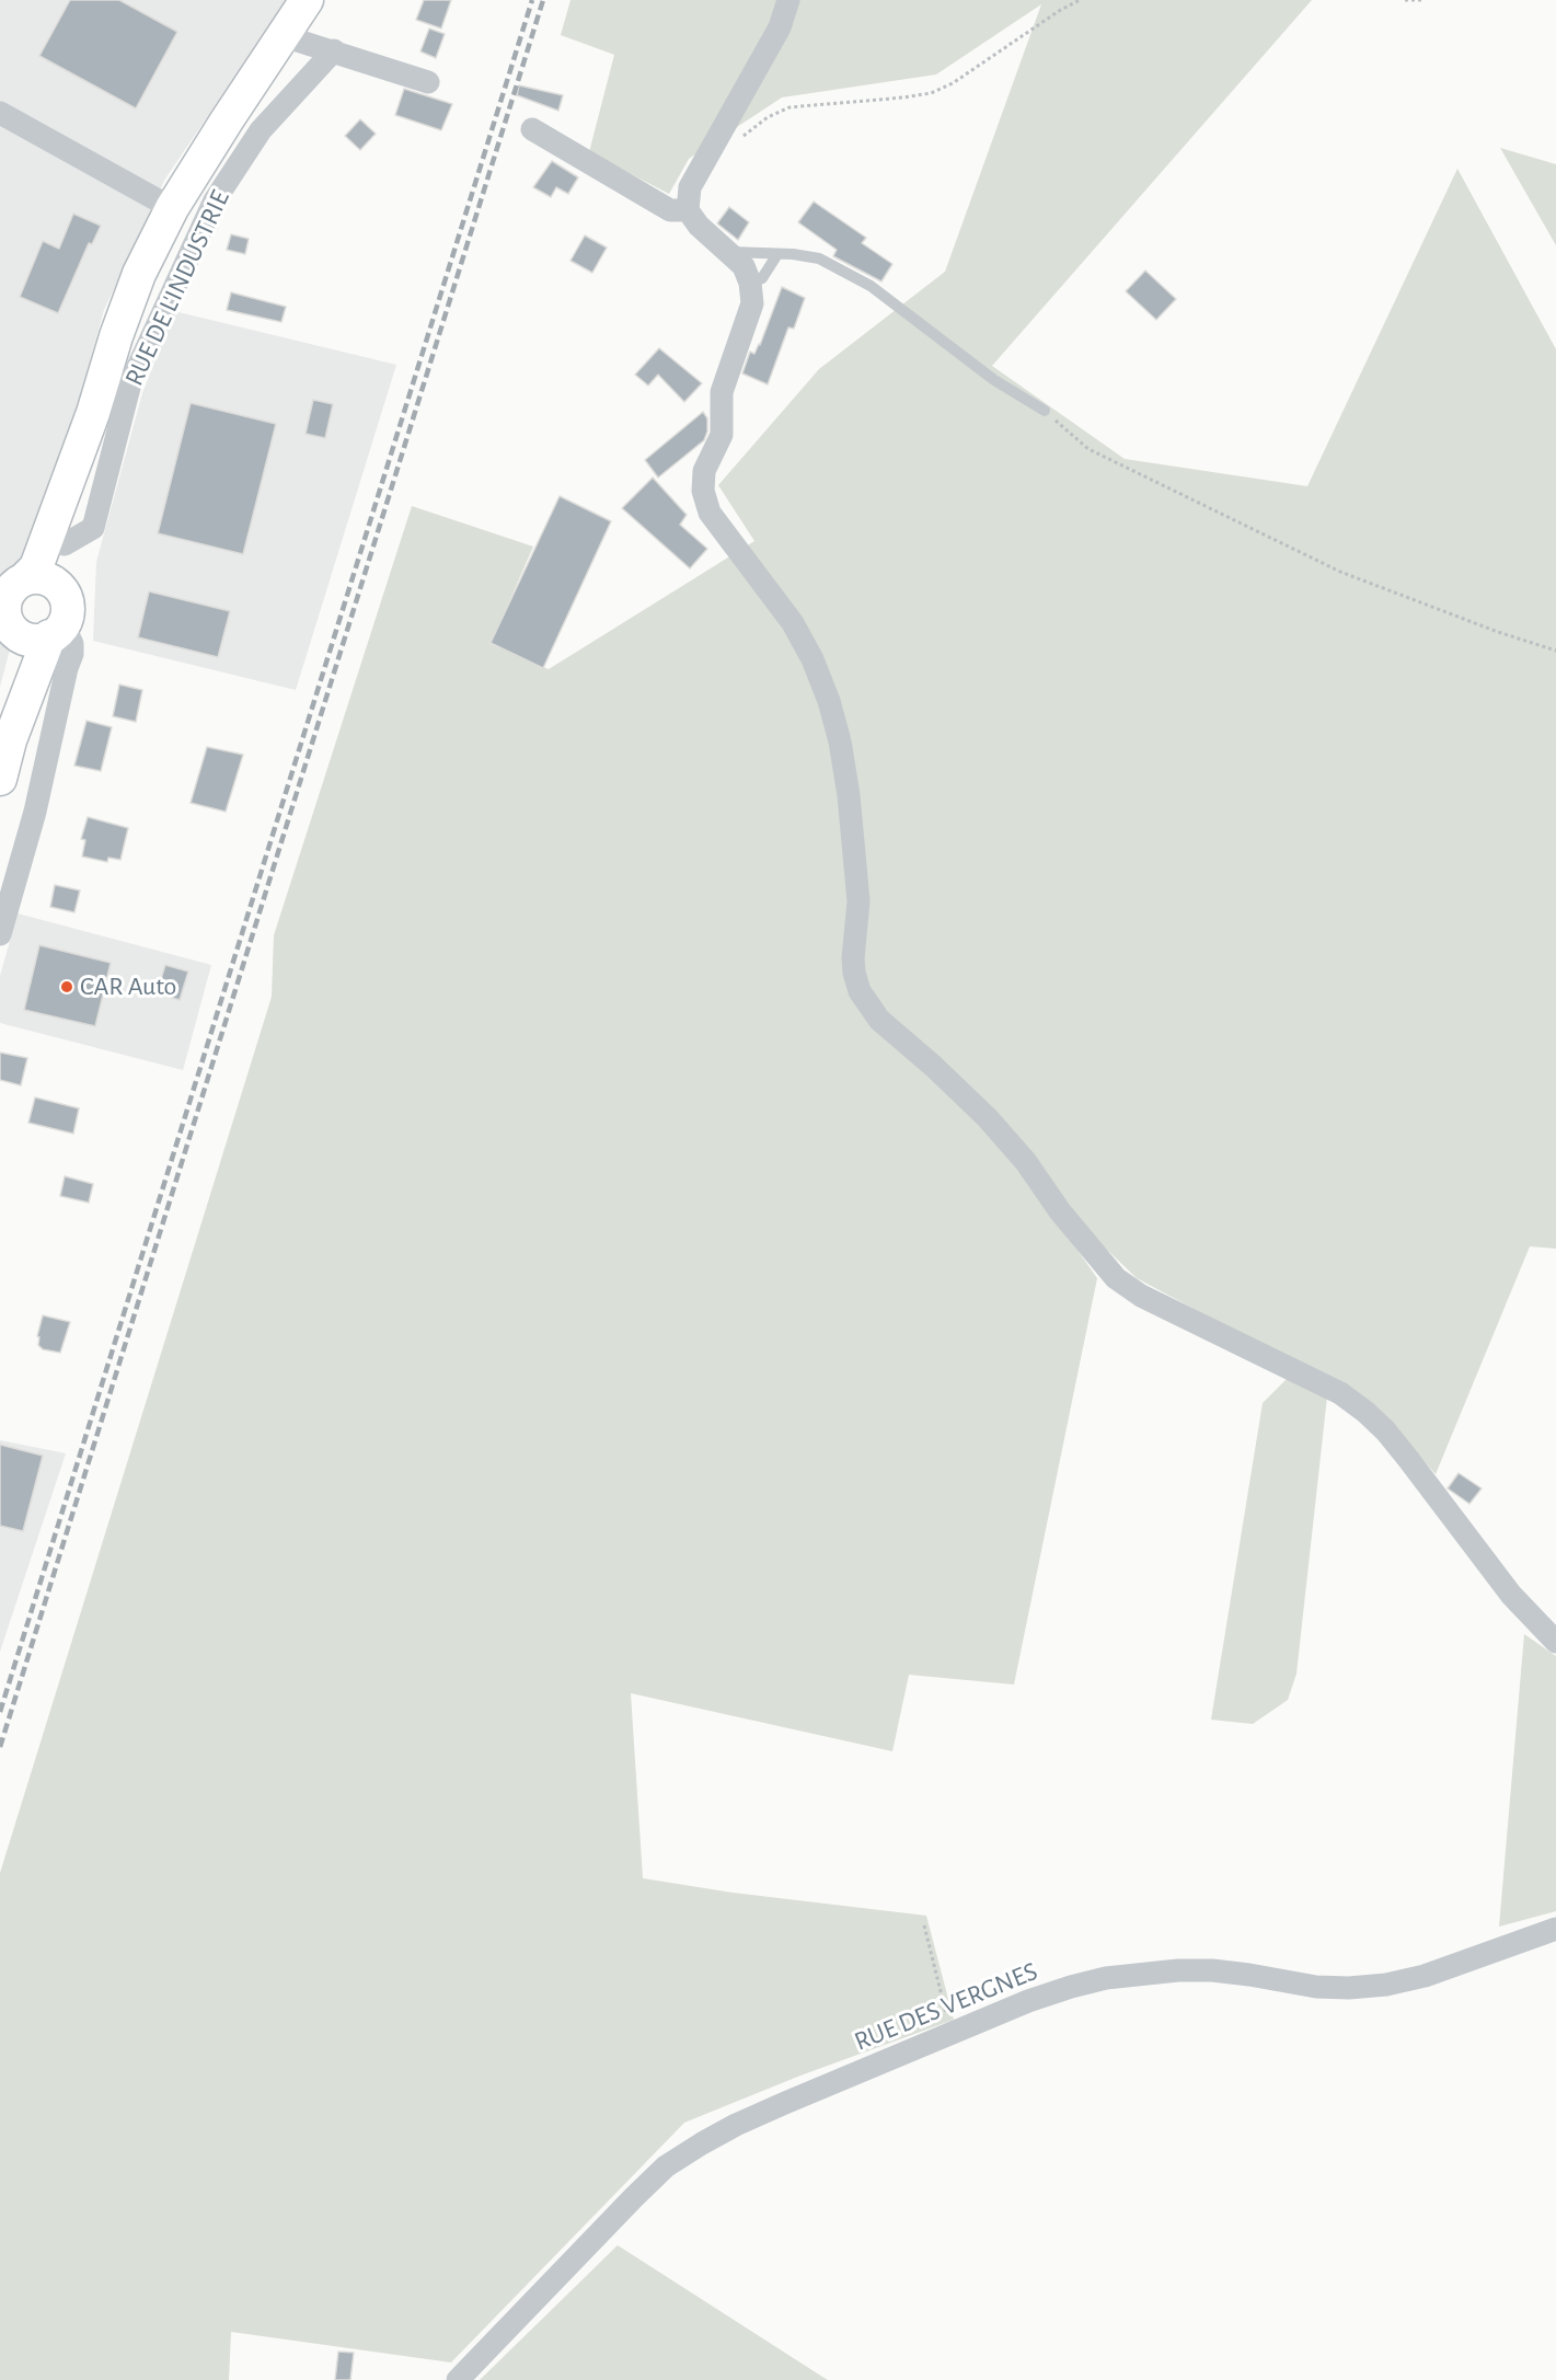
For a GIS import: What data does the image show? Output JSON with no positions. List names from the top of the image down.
{
  "streets": {
    "main road": ["RUE DE L'INDUSTRIE"],
    "street": ["RUE DES VERGNES"]
  },
  "places": ["CAR Auto"]
}
